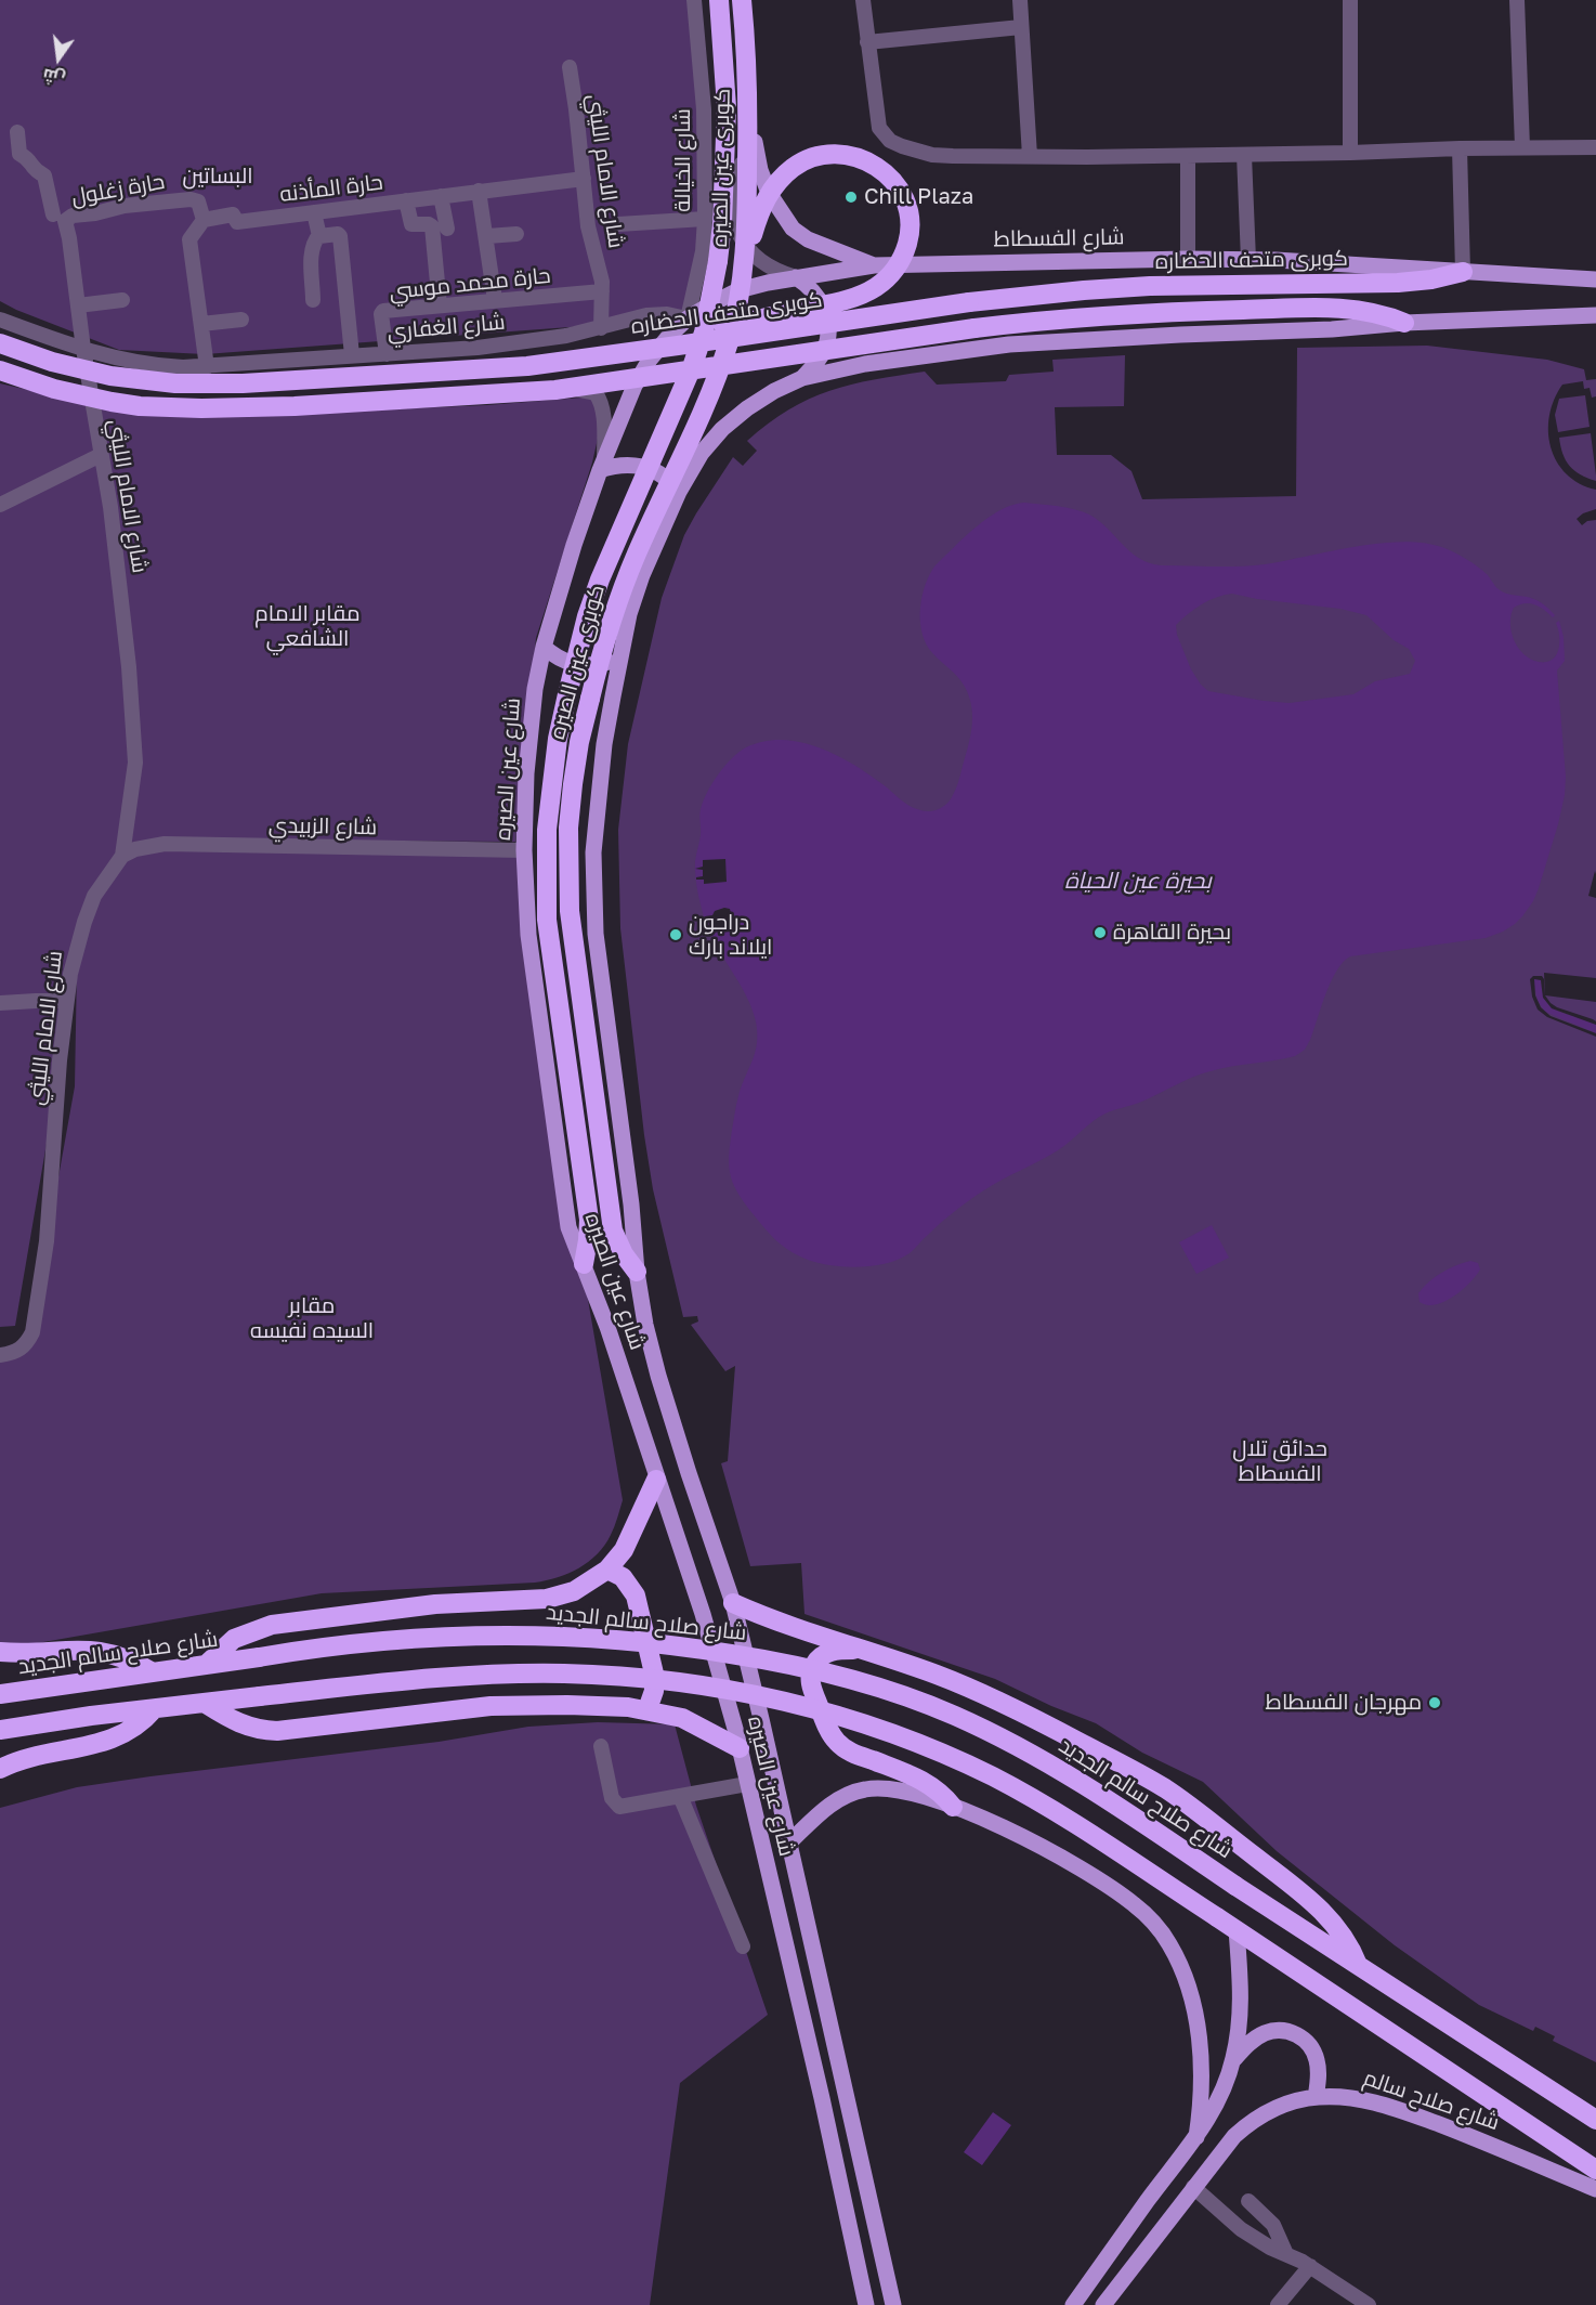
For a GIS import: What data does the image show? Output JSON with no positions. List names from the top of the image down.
{
  "streets": {
    "highway": [
      "كوبرى عين الصيره",
      "كوبرى متحف الحضاره",
      "شارع صلاح سالم الجديد",
      "شارع صلاح سالم"
    ],
    "main road": ["شارع الفسطاط", "شارع عين الصيره"],
    "street": [
      "شارع الخيالة",
      "شارع الامام الليثي",
      "حارة المأذنه",
      "حارة زغلول",
      "حارة محمد موسي",
      "شارع الغفاري",
      "شارع الزبيدي"
    ]
  },
  "crossings": [
    ["شارع الخيالة", "شارع الغفاري"],
    ["شارع الخيالة", "شارع عين الصيره"],
    ["كوبرى عين الصيره", "شارع عين الصيره"],
    ["شارع الامام الليثي", "حارة المأذنه"],
    ["شارع الامام الليثي", "حارة زغلول"],
    ["شارع الامام الليثي", "حارة محمد موسي"],
    ["شارع الامام الليثي", "شارع الغفاري"],
    ["شارع الامام الليثي", "شارع الزبيدي"],
    ["حارة المأذنه", "حارة زغلول"],
    ["حارة زغلول", "شارع الغفاري"],
    ["شارع الفسطاط", "كوبرى متحف الحضاره"],
    ["شارع الفسطاط", "شارع عين الصيره"],
    ["حارة محمد موسي", "شارع الغفاري"],
    ["شارع الغفاري", "شارع عين الصيره"],
    ["شارع عين الصيره", "شارع الزبيدي"]
  ],
  "water": ["بحيرة عين الحياة"],
  "parks": [
    "البساتين",
    "مقابر الامام الشافعي",
    "مقابر السيده نفيسه",
    "حدائق تلال الفسطاط"
  ],
  "places": [
    "Chill Plaza",
    "بحيرة القاهرة",
    "دراجون ايلاند بارك",
    "مهرجان الفسطاط"
  ],
  "north": "bottom"
}
